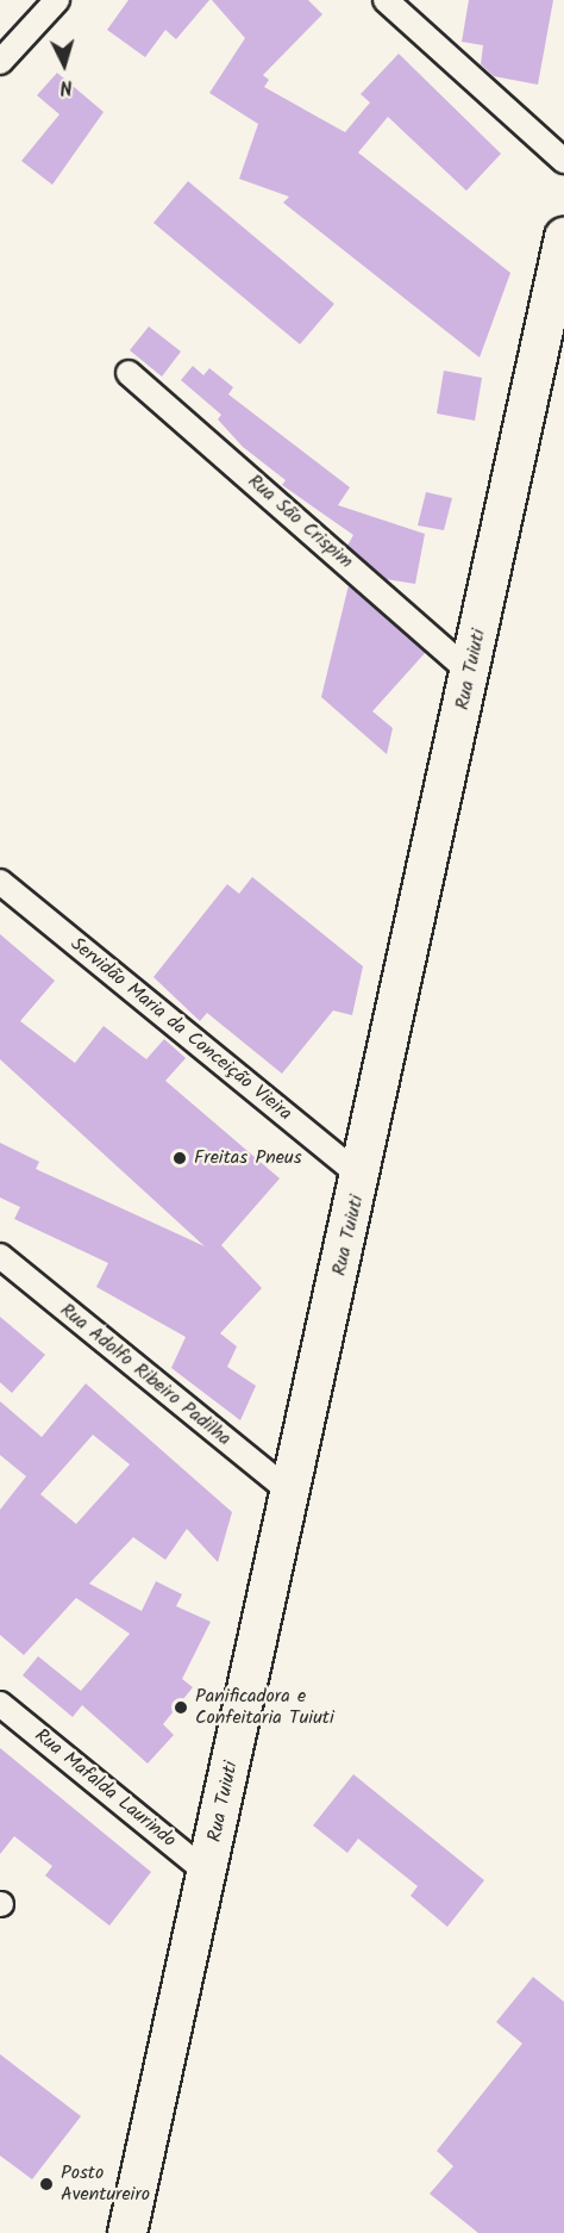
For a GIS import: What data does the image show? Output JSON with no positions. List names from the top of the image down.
{
  "streets": {
    "main road": ["Rua Tuiuti"],
    "street": [
      "Rua São Crispim",
      "Servidão Maria da Conceição Vieira",
      "Rua Adolfo Ribeiro Padilha",
      "Rua Mafalda Laurindo"
    ]
  },
  "crossings": [
    ["Rua São Crispim", "Rua Tuiuti"],
    ["Rua Tuiuti", "Servidão Maria da Conceição Vieira"],
    ["Rua Tuiuti", "Rua Adolfo Ribeiro Padilha"],
    ["Rua Tuiuti", "Rua Mafalda Laurindo"]
  ],
  "places": ["Freitas Pneus", "Panificadora e Confeitaria Tuiuti", "Posto Aventureiro"],
  "north": "bottom"
}
